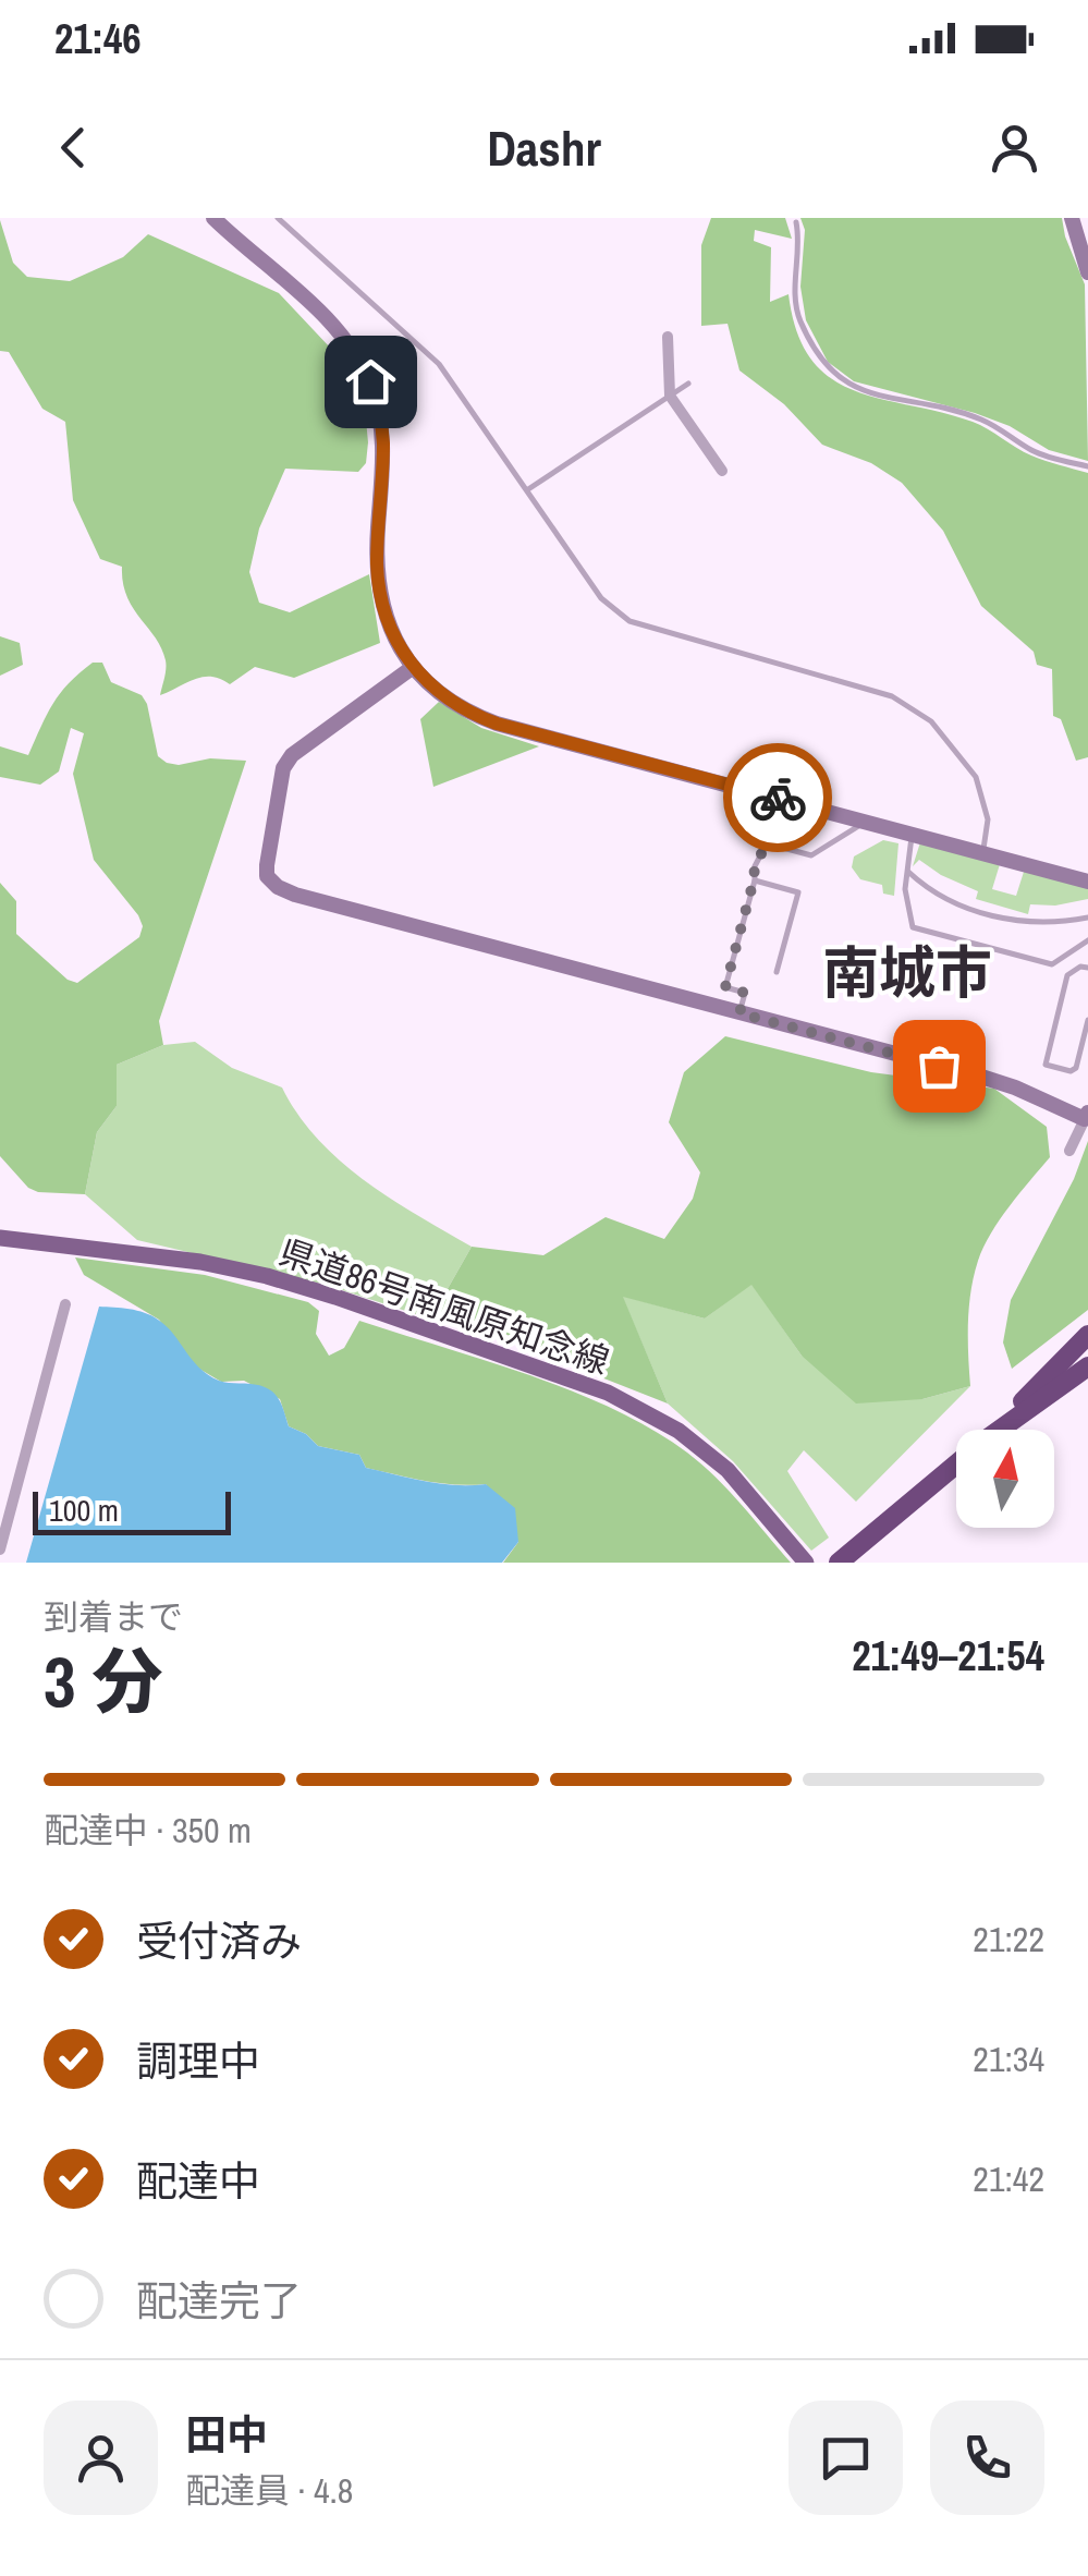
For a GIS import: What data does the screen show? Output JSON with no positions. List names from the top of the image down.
{
  "streets": {
    "main road": ["県道86号南風原知念線"]
  },
  "districts": ["南城市"],
  "scale_bar": "100 m",
  "north": "top",
  "page": {
    "status": "21:46",
    "header": "Dashr",
    "scale": "100 m",
    "heading": ["3 分", "到着まで", "21:49–21:54"],
    "panel": ["田中", "配達員 · 4.8"],
    "bar": "配達中 · 350 m",
    "list": [
      ["受付済み", "21:22"],
      ["調理中", "21:34"],
      ["配達中", "21:42"],
      "配達完了"
    ]
  }
}
